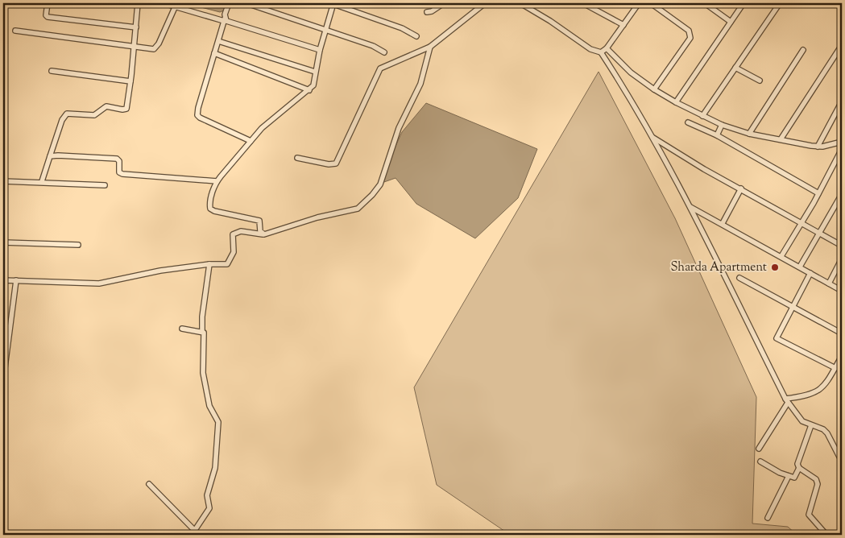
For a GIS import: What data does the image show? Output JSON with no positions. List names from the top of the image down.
{
  "places": ["Sharda Apartment"]
}
